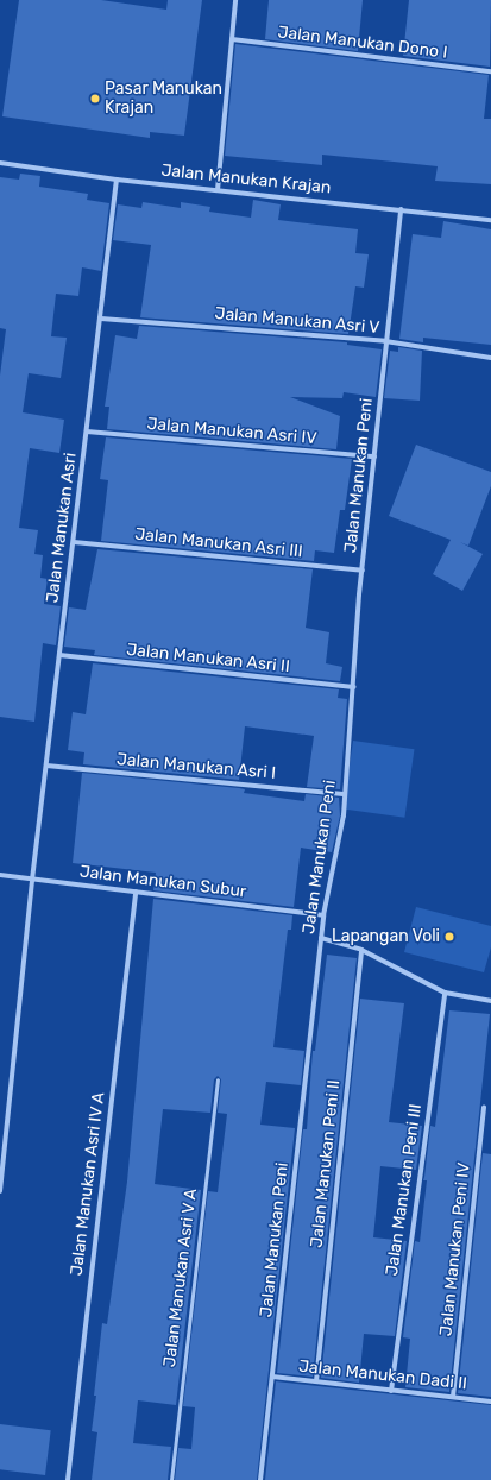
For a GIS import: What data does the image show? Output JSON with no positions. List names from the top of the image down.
{
  "streets": {
    "street": [
      "Jalan Manukan Dono I",
      "Jalan Manukan Krajan",
      "Jalan Manukan Asri V",
      "Jalan Manukan Asri IV",
      "Jalan Manukan Peni",
      "Jalan Manukan Asri",
      "Jalan Manukan Asri III",
      "Jalan Manukan Asri II",
      "Jalan Manukan Asri I",
      "Jalan Manukan Subur",
      "Jalan Manukan Peni II",
      "Jalan Manukan Asri IV A",
      "Jalan Manukan Peni III",
      "Jalan Manukan Peni IV",
      "Jalan Manukan Dadi II"
    ],
    "lane": ["Jalan Manukan Asri V A"]
  },
  "crossings": [
    ["Jalan Manukan Krajan", "Jalan Manukan Peni"],
    ["Jalan Manukan Krajan", "Jalan Manukan Asri"],
    ["Jalan Manukan Asri V", "Jalan Manukan Peni"],
    ["Jalan Manukan Asri V", "Jalan Manukan Asri"],
    ["Jalan Manukan Asri IV", "Jalan Manukan Peni"],
    ["Jalan Manukan Asri IV", "Jalan Manukan Asri"],
    ["Jalan Manukan Peni", "Jalan Manukan Asri III"],
    ["Jalan Manukan Peni", "Jalan Manukan Asri II"],
    ["Jalan Manukan Peni", "Jalan Manukan Asri I"],
    ["Jalan Manukan Peni", "Jalan Manukan Subur"],
    ["Jalan Manukan Peni", "Jalan Manukan Dadi II"],
    ["Jalan Manukan Asri", "Jalan Manukan Asri III"],
    ["Jalan Manukan Asri", "Jalan Manukan Asri II"],
    ["Jalan Manukan Asri", "Jalan Manukan Asri I"],
    ["Jalan Manukan Asri", "Jalan Manukan Subur"],
    ["Jalan Manukan Subur", "Jalan Manukan Asri IV A"],
    ["Jalan Manukan Peni II", "Jalan Manukan Dadi II"],
    ["Jalan Manukan Peni III", "Jalan Manukan Dadi II"],
    ["Jalan Manukan Peni IV", "Jalan Manukan Dadi II"]
  ],
  "places": ["Pasar Manukan Krajan", "Lapangan Voli"]
}
